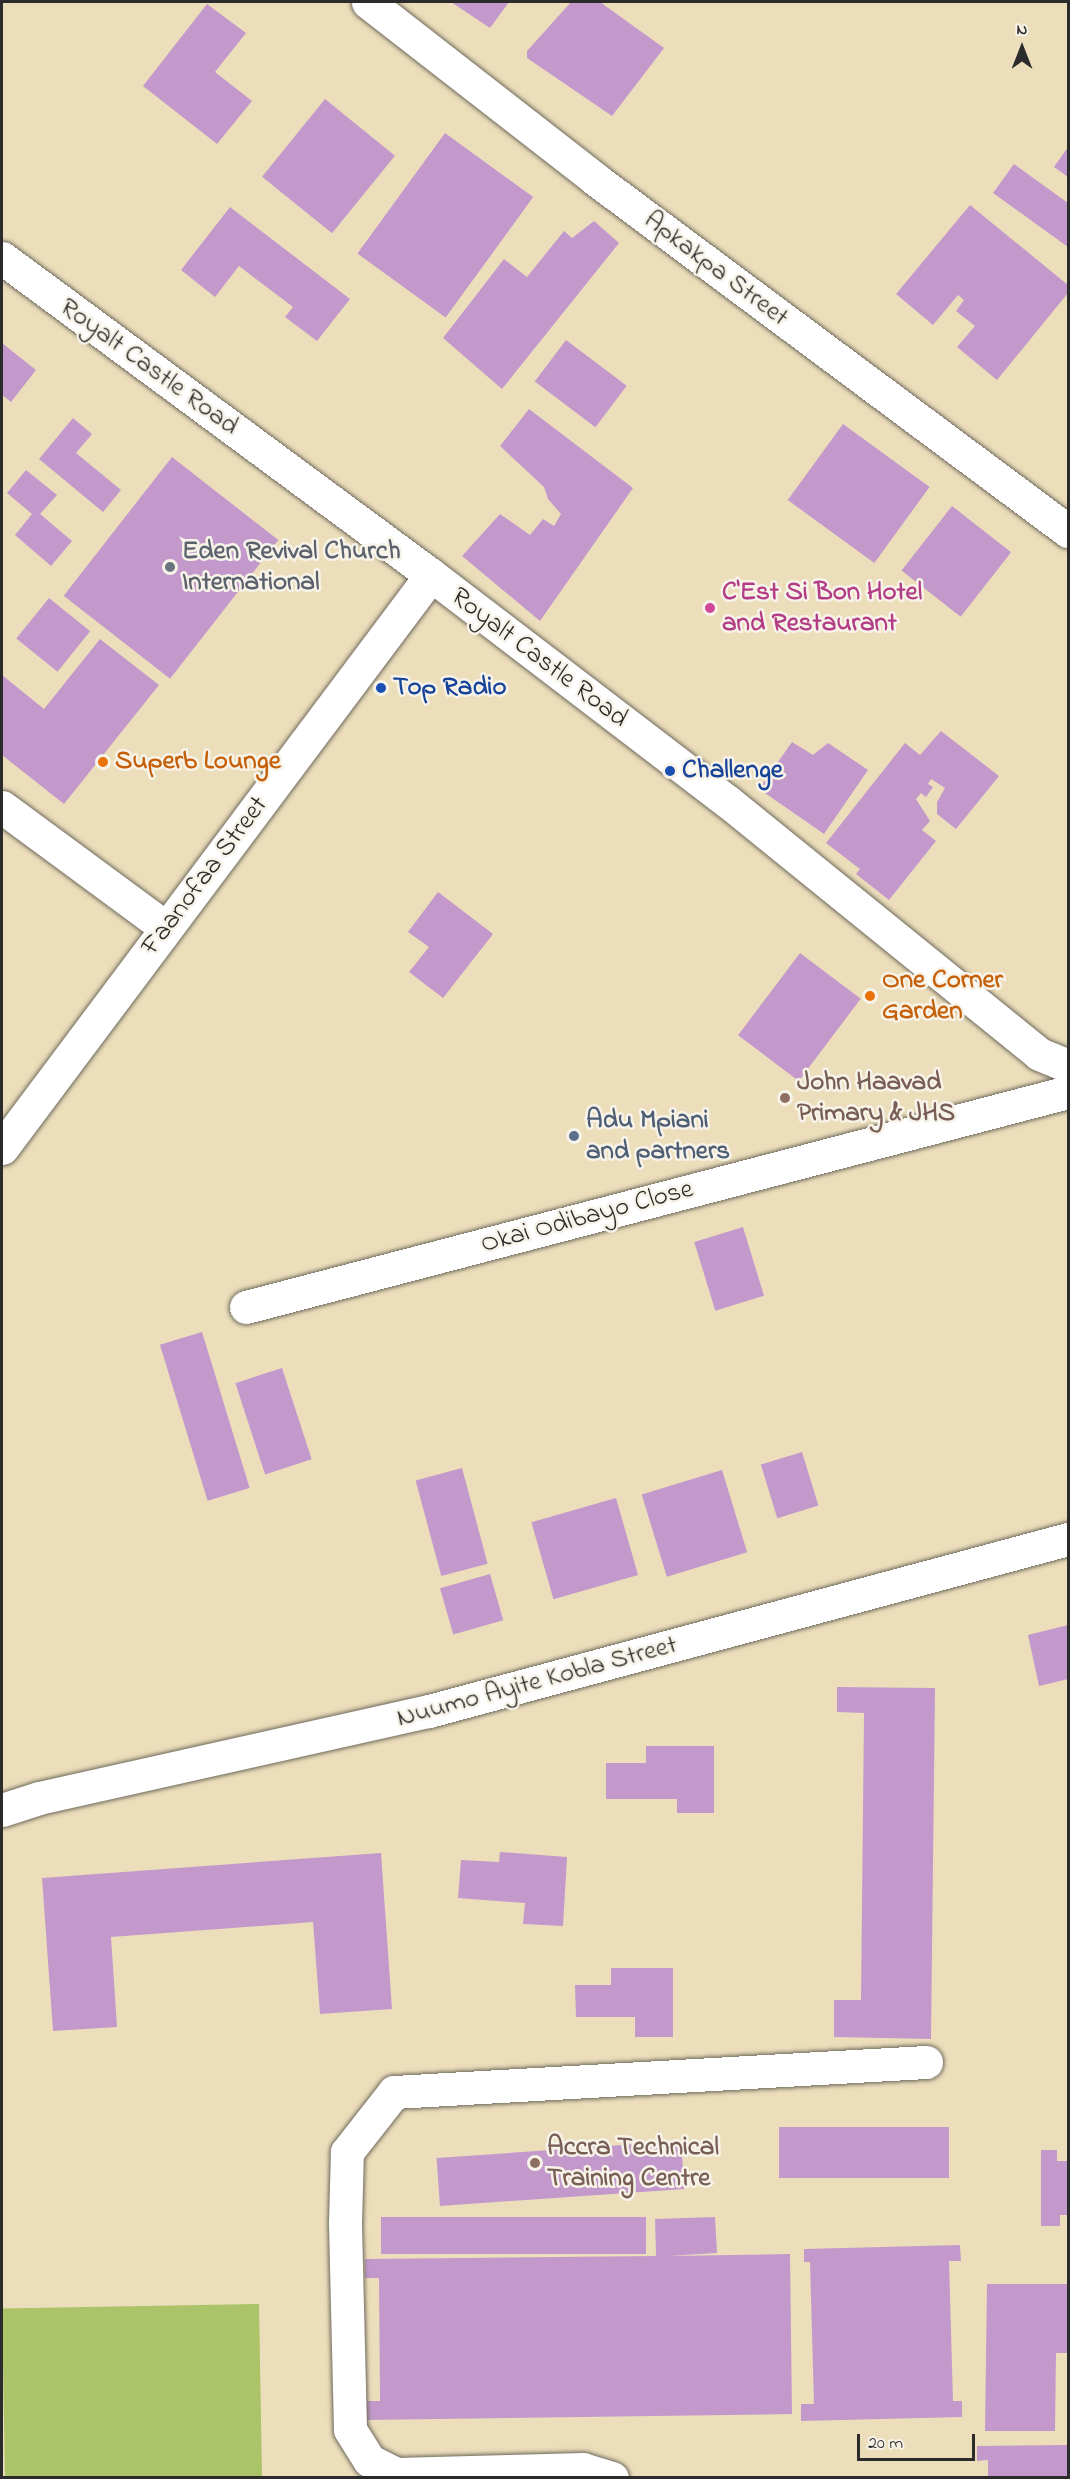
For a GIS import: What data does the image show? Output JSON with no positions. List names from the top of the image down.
{
  "streets": {
    "street": [
      "Apkakpa Street",
      "Royalt Castle Road",
      "Faanofaa Street",
      "Okai Odibayo Close",
      "Nuumo Ayite Kobla Street"
    ]
  },
  "crossings": [
    ["Royalt Castle Road", "Faanofaa Street"]
  ],
  "places": [
    "Eden Revival Church International",
    "C'Est Si Bon Hotel and Restaurant",
    "Top Radio",
    "Superb Lounge",
    "Challenge",
    "One Corner Garden",
    "John Haavad Primary & JHS",
    "Adu Mpiani and partners",
    "Accra Technical Training Centre"
  ],
  "scale_bar": "20 m",
  "north": "top"
}
